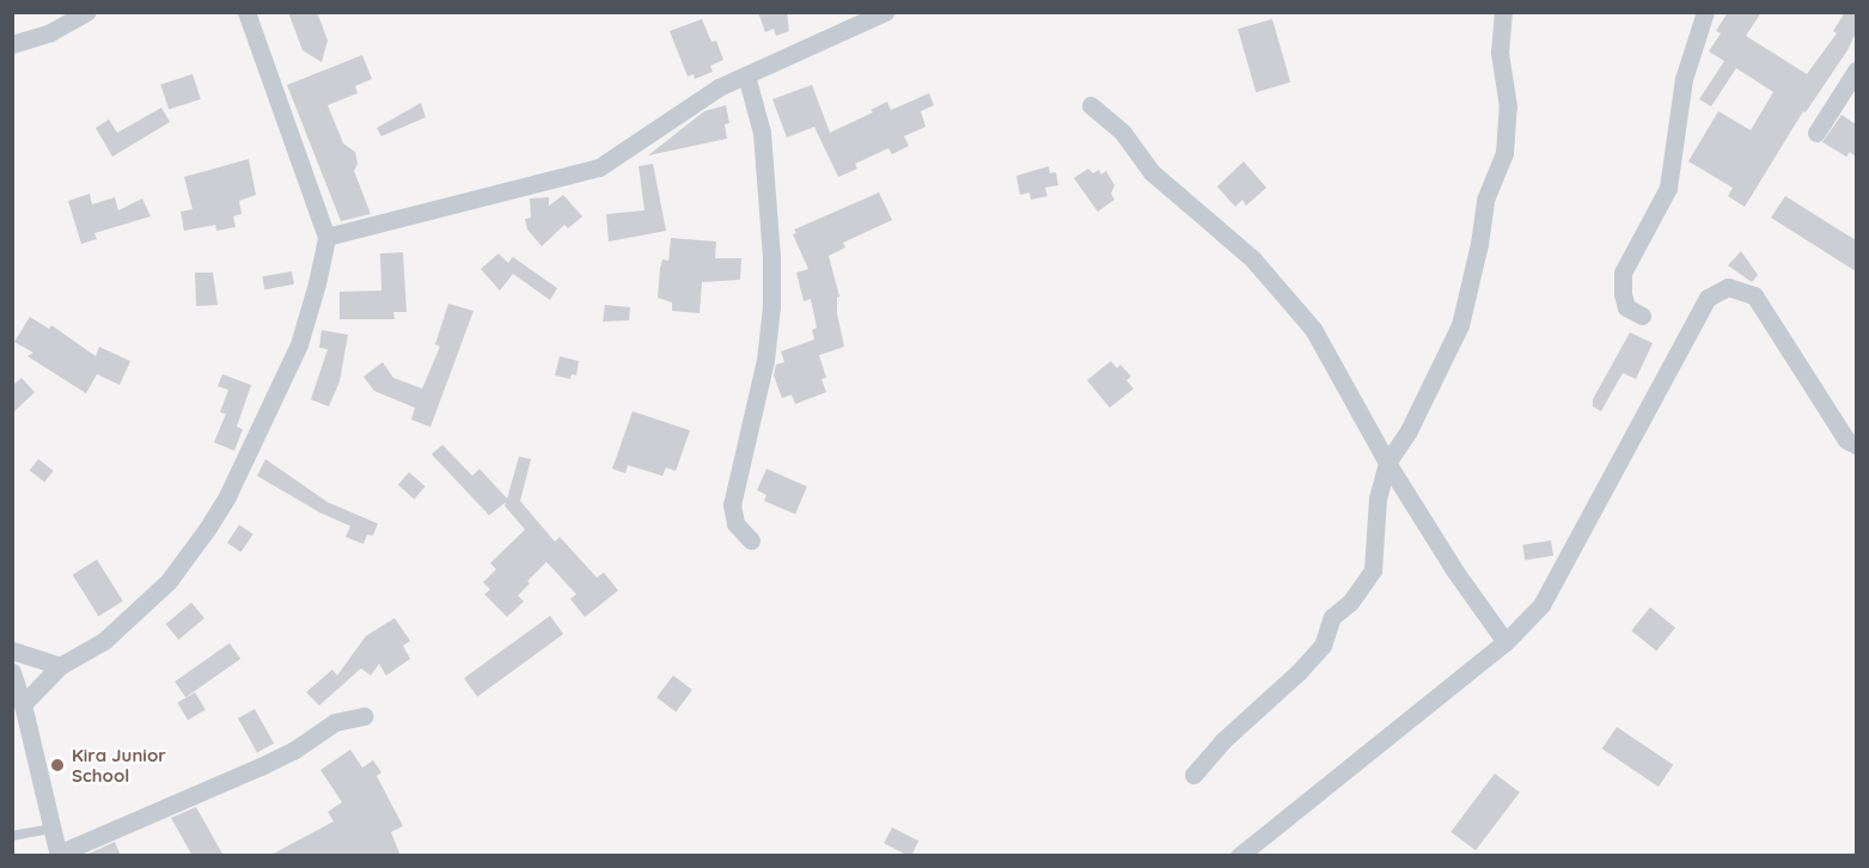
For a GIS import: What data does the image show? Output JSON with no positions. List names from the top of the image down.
{
  "places": ["Kira Junior School"]
}
